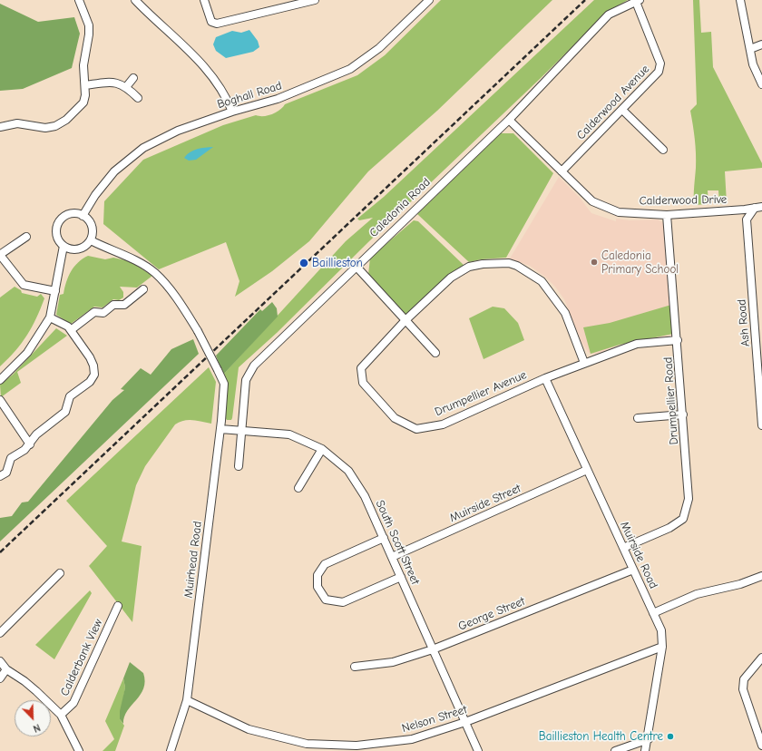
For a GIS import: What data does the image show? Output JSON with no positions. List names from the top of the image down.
{
  "streets": {
    "street": [
      "Boghall Road",
      "Calderwood Avenue",
      "Calderwood Drive",
      "Caledonia Road",
      "Ash Road",
      "Drumpellier Avenue",
      "Drumpellier Road",
      "Muirside Street",
      "South Scott Street",
      "Muirside Road",
      "Muirhead Road",
      "George Street",
      "Calderbank View",
      "Nelson Street"
    ]
  },
  "crossings": [
    ["Boghall Road", "Muirhead Road"],
    ["Calderwood Avenue", "Calderwood Drive"],
    ["Calderwood Avenue", "Caledonia Road"],
    ["Calderwood Drive", "Caledonia Road"],
    ["Calderwood Drive", "Drumpellier Road"],
    ["Caledonia Road", "South Scott Street"],
    ["Drumpellier Avenue", "Drumpellier Road"],
    ["Drumpellier Avenue", "Muirside Road"],
    ["Drumpellier Road", "Muirside Road"],
    ["Muirside Street", "South Scott Street"],
    ["Muirside Street", "Muirside Road"],
    ["South Scott Street", "Muirhead Road"],
    ["South Scott Street", "George Street"],
    ["South Scott Street", "Nelson Street"],
    ["Muirside Road", "George Street"],
    ["Muirside Road", "Nelson Street"],
    ["Muirhead Road", "Nelson Street"]
  ],
  "places": ["Caledonia Primary School", "Baillieston", "Baillieston Health Centre"],
  "north": "bottom right"
}
